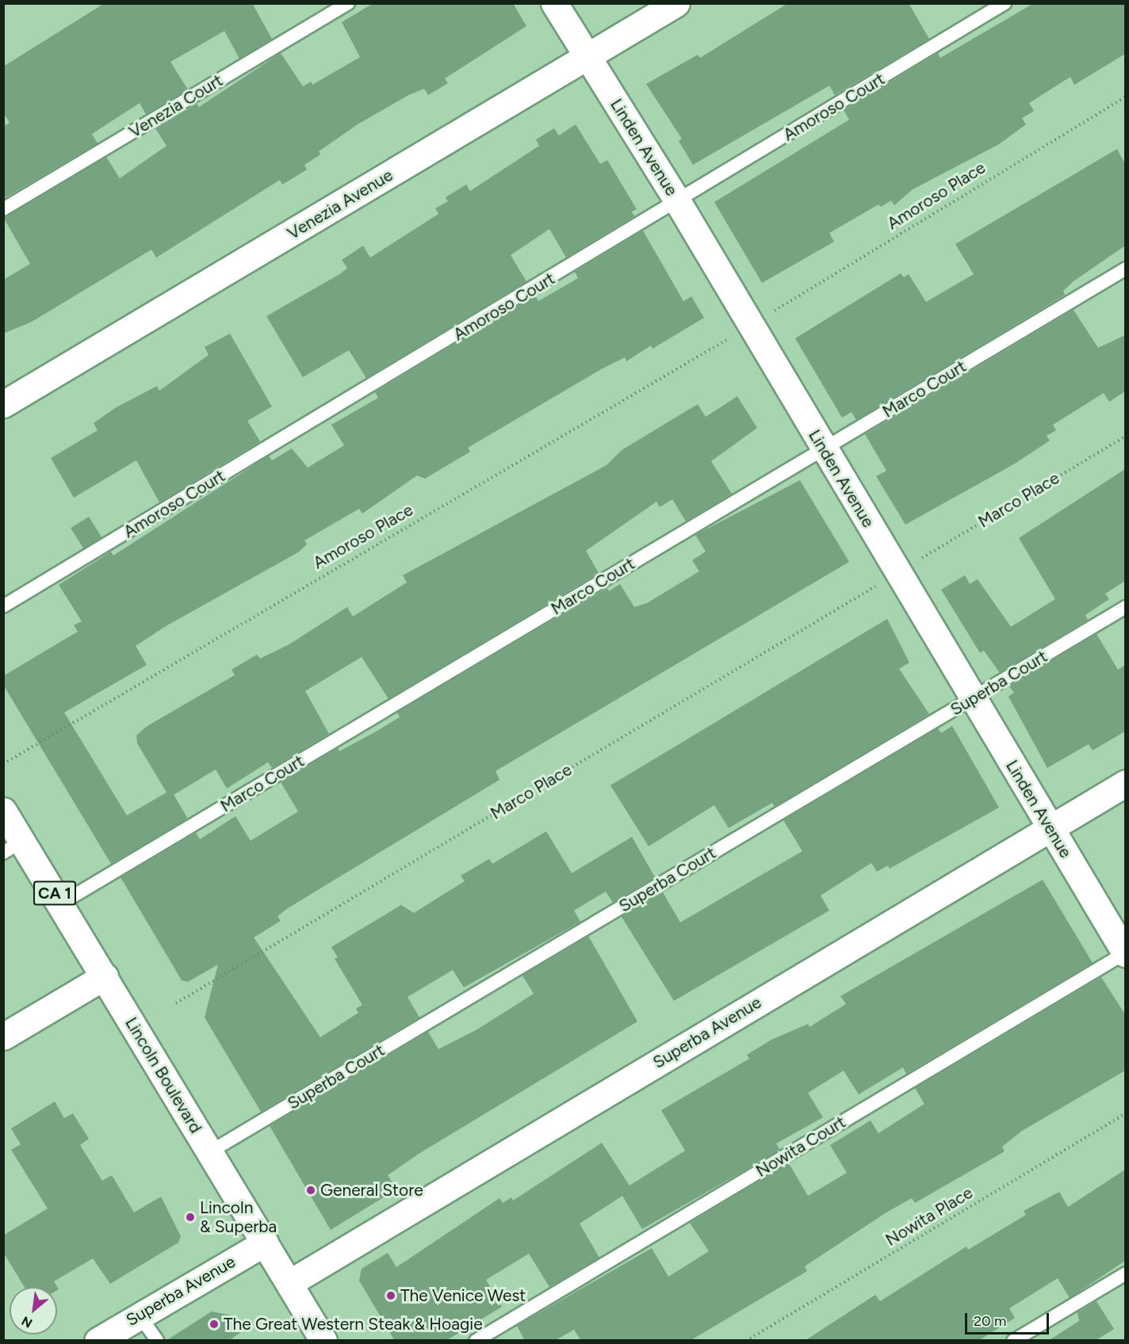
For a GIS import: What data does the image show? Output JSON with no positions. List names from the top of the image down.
{
  "streets": {
    "main road": [
      "Linden Avenue",
      "Venezia Avenue",
      "CA 1",
      "Superba Avenue",
      "Lincoln Boulevard"
    ],
    "lane": [
      "Venezia Court",
      "Amoroso Court",
      "Marco Court",
      "Superba Court",
      "Nowita Court"
    ],
    "path": ["Amoroso Place", "Marco Place", "Nowita Place"]
  },
  "crossings": [
    ["Amoroso Court", "Linden Avenue"],
    ["Linden Avenue", "Venezia Avenue"],
    ["Linden Avenue", "Marco Court"],
    ["Linden Avenue", "Superba Court"],
    ["Linden Avenue", "Superba Avenue"],
    ["Linden Avenue", "Nowita Court"],
    ["Marco Court", "Lincoln Boulevard"],
    ["Superba Court", "Lincoln Boulevard"],
    ["Superba Avenue", "Lincoln Boulevard"]
  ],
  "places": [
    "General Store",
    "Lincoln & Superba",
    "The Venice West",
    "The Great Western Steak & Hoagie"
  ],
  "scale_bar": "20 m",
  "north": "bottom left"
}
